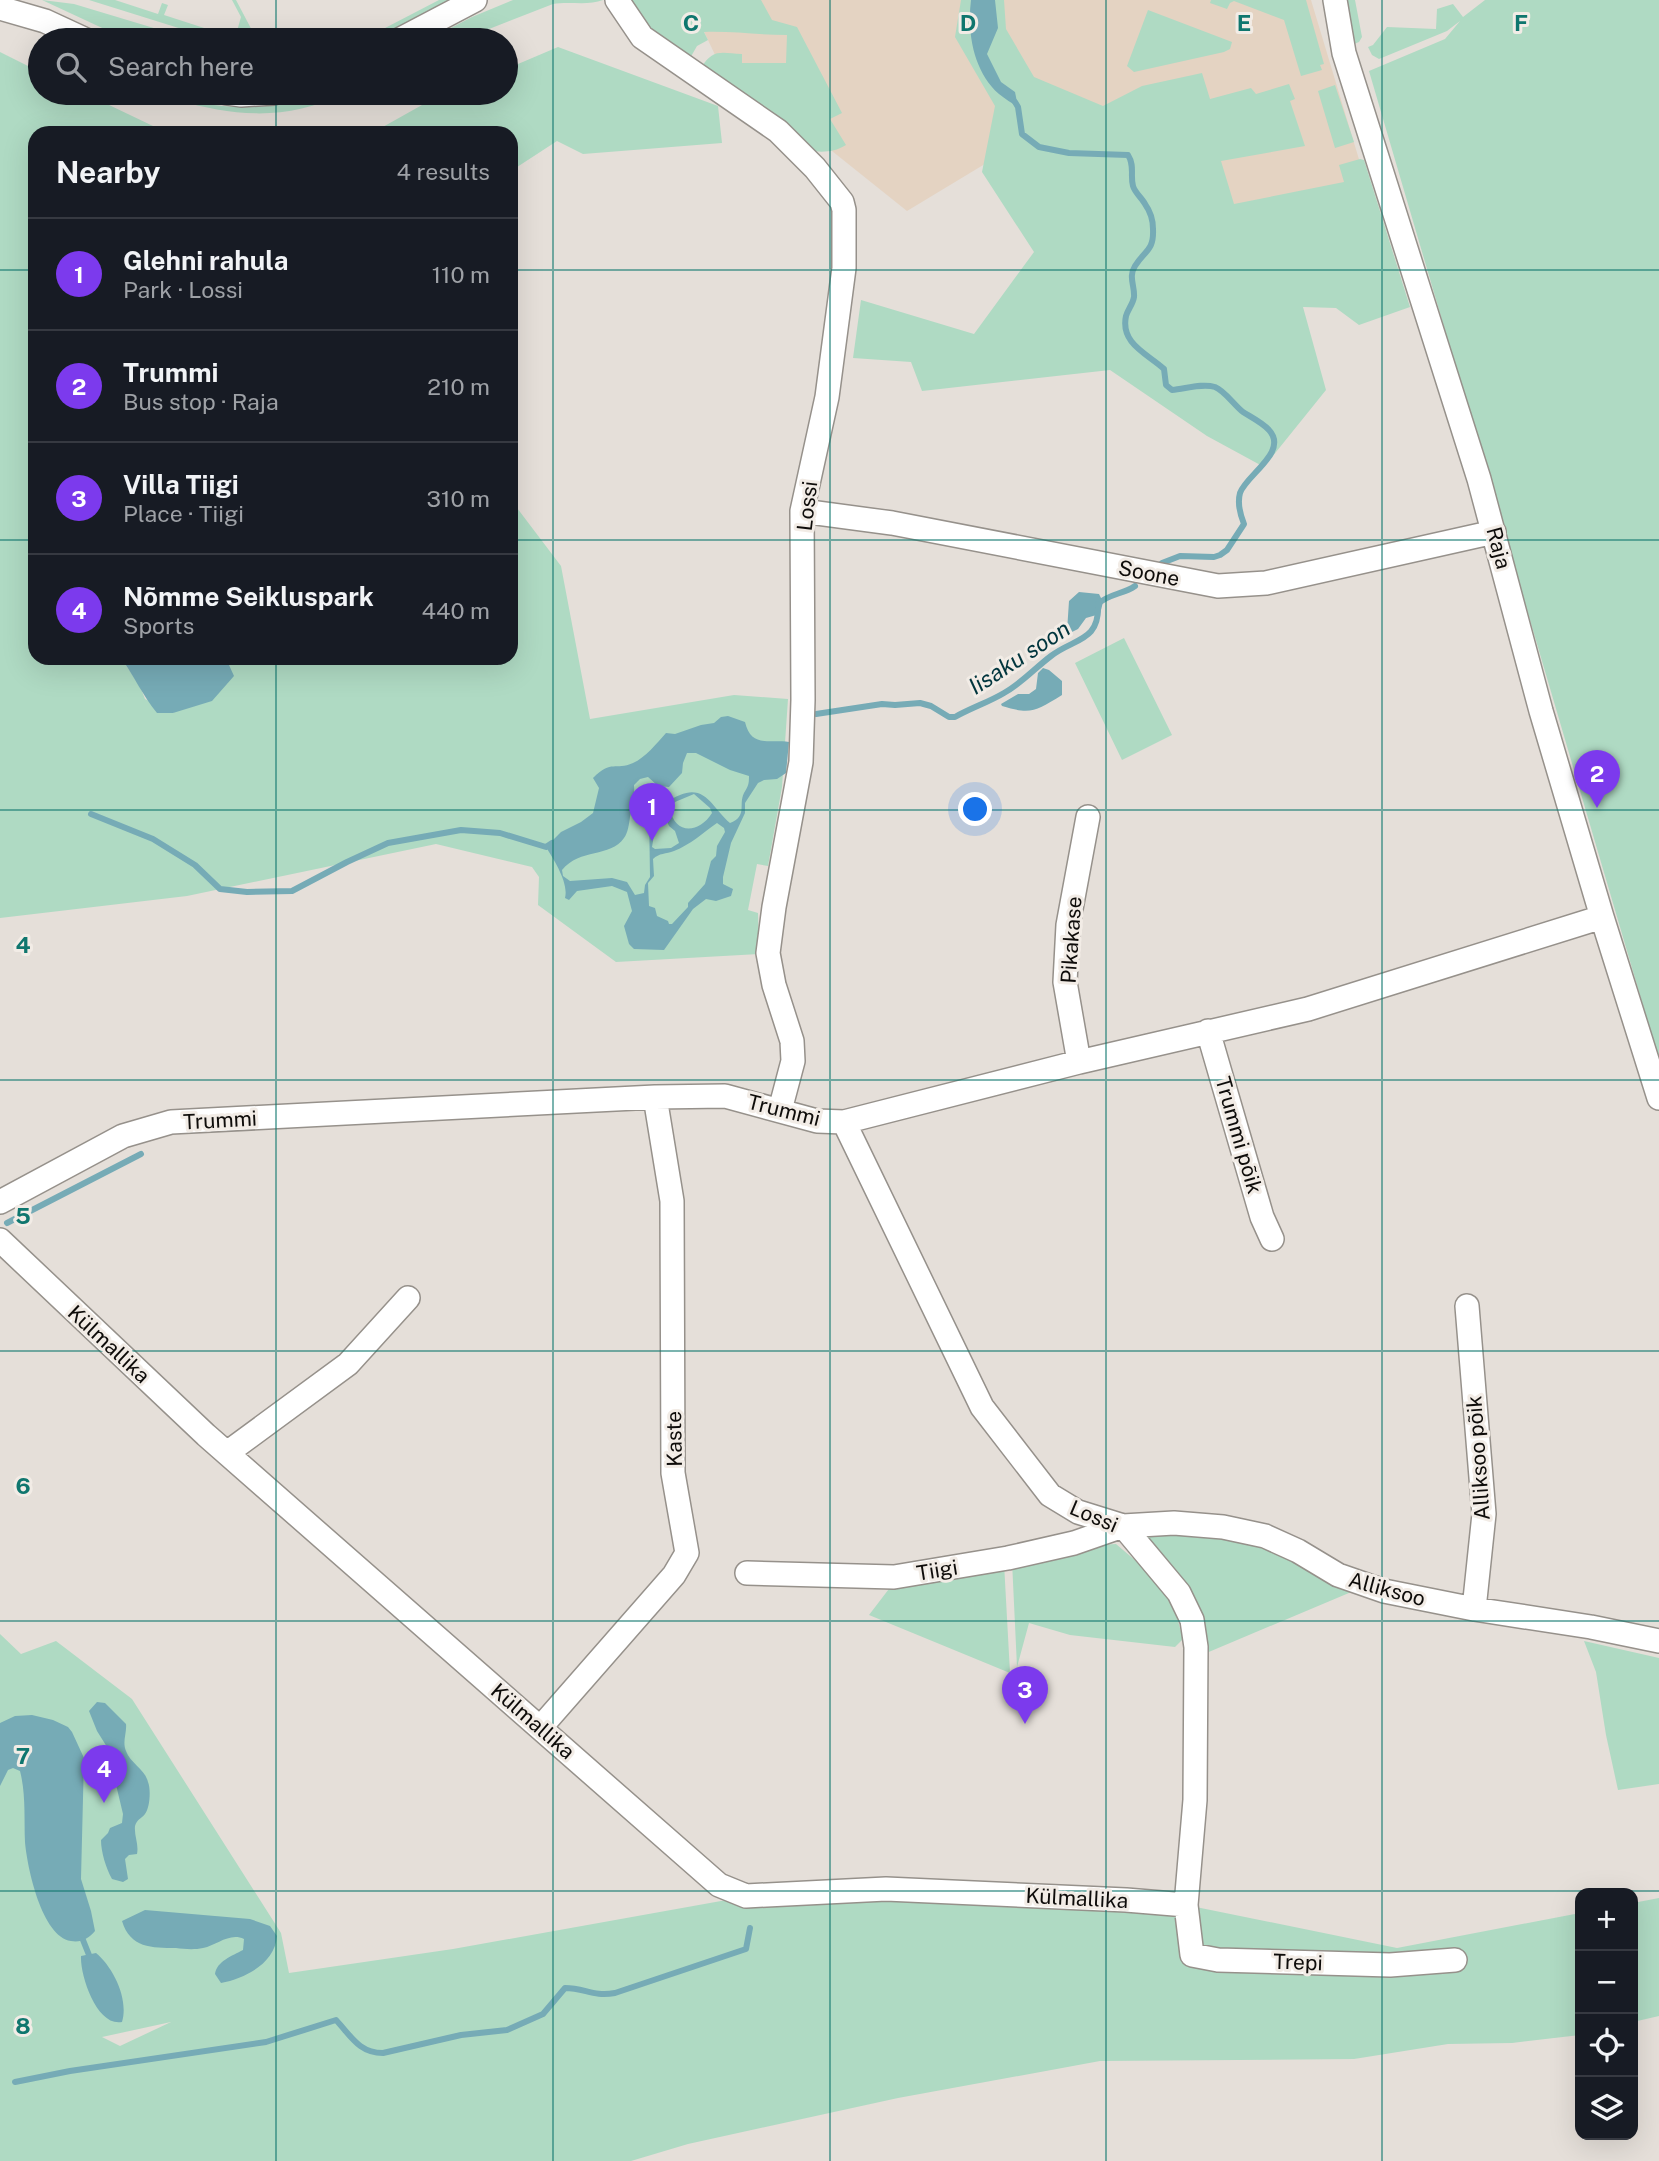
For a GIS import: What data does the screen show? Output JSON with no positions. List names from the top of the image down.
{
  "streets": {
    "street": [
      "Lossi",
      "Raja",
      "Soone",
      "Pikakase",
      "Trummi",
      "Trummi põik",
      "Külmallika",
      "Kaste",
      "Alliksoo põik",
      "Tiigi",
      "Alliksoo",
      "Trepi"
    ]
  },
  "crossings": [
    ["Lossi", "Soone"],
    ["Lossi", "Trummi"],
    ["Lossi", "Külmallika"],
    ["Lossi", "Tiigi"],
    ["Lossi", "Alliksoo"],
    ["Lossi", "Trepi"],
    ["Raja", "Soone"],
    ["Raja", "Trummi"],
    ["Pikakase", "Trummi"],
    ["Trummi", "Trummi põik"],
    ["Trummi", "Kaste"],
    ["Külmallika", "Kaste"],
    ["Külmallika", "Trepi"],
    ["Alliksoo põik", "Alliksoo"],
    ["Tiigi", "Alliksoo"]
  ],
  "water": ["Iisaku soon"],
  "page": {
    "search": "Search here",
    "heading": ["Nearby", "4 results"],
    "list": [
      {
        "mark": "1",
        "name": "Glehni rahula",
        "note": "Park · Lossi",
        "value": "110 m"
      },
      {
        "mark": "2",
        "name": "Trummi",
        "note": "Bus stop · Raja",
        "value": "210 m"
      },
      {
        "mark": "3",
        "name": "Villa Tiigi",
        "note": "Place · Tiigi",
        "value": "310 m"
      },
      {
        "mark": "4",
        "name": "Nõmme Seikluspark",
        "note": "Sports",
        "value": "440 m"
      }
    ],
    "pins": [
      "2",
      "1",
      "3",
      "4"
    ],
    "map_buttons": ["+", "−"]
  },
  "grid": {
    "columns": [
      "C",
      "D",
      "E",
      "F"
    ],
    "rows": [
      "4",
      "5",
      "6",
      "7",
      "8"
    ]
  }
}
